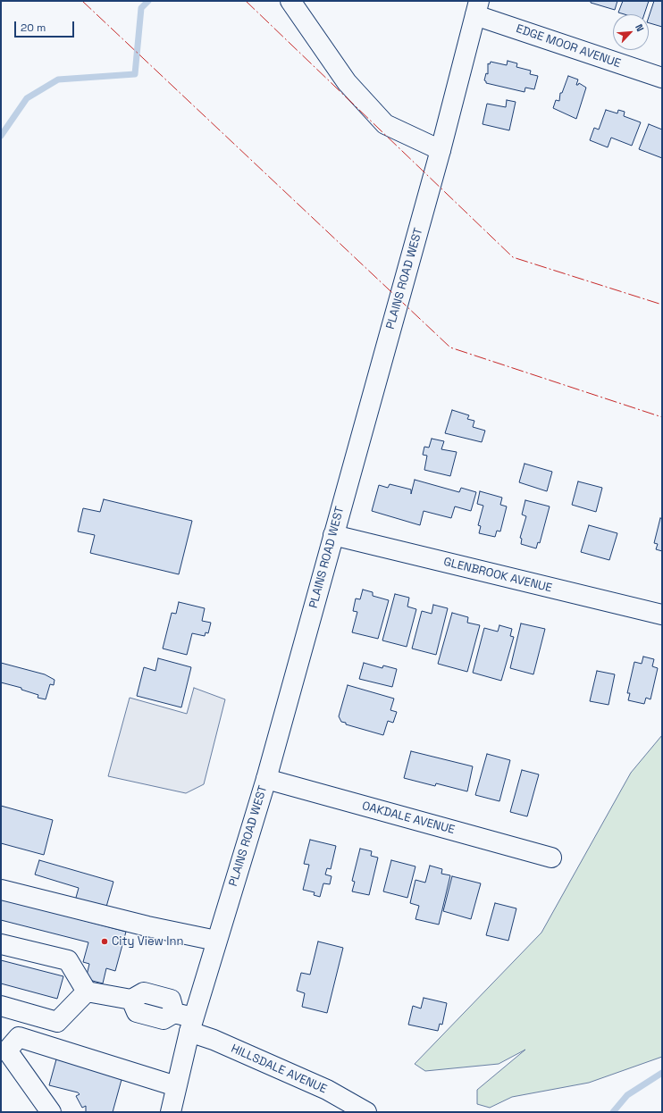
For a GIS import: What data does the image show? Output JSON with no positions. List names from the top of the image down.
{
  "streets": {
    "street": [
      "EDGE MOOR AVENUE",
      "PLAINS ROAD WEST",
      "GLENBROOK AVENUE",
      "OAKDALE AVENUE",
      "HILLSDALE AVENUE"
    ]
  },
  "crossings": [
    ["EDGE MOOR AVENUE", "PLAINS ROAD WEST"],
    ["PLAINS ROAD WEST", "GLENBROOK AVENUE"],
    ["PLAINS ROAD WEST", "OAKDALE AVENUE"],
    ["PLAINS ROAD WEST", "HILLSDALE AVENUE"]
  ],
  "places": ["City View Inn"],
  "scale_bar": "20 m",
  "north": "top right"
}
